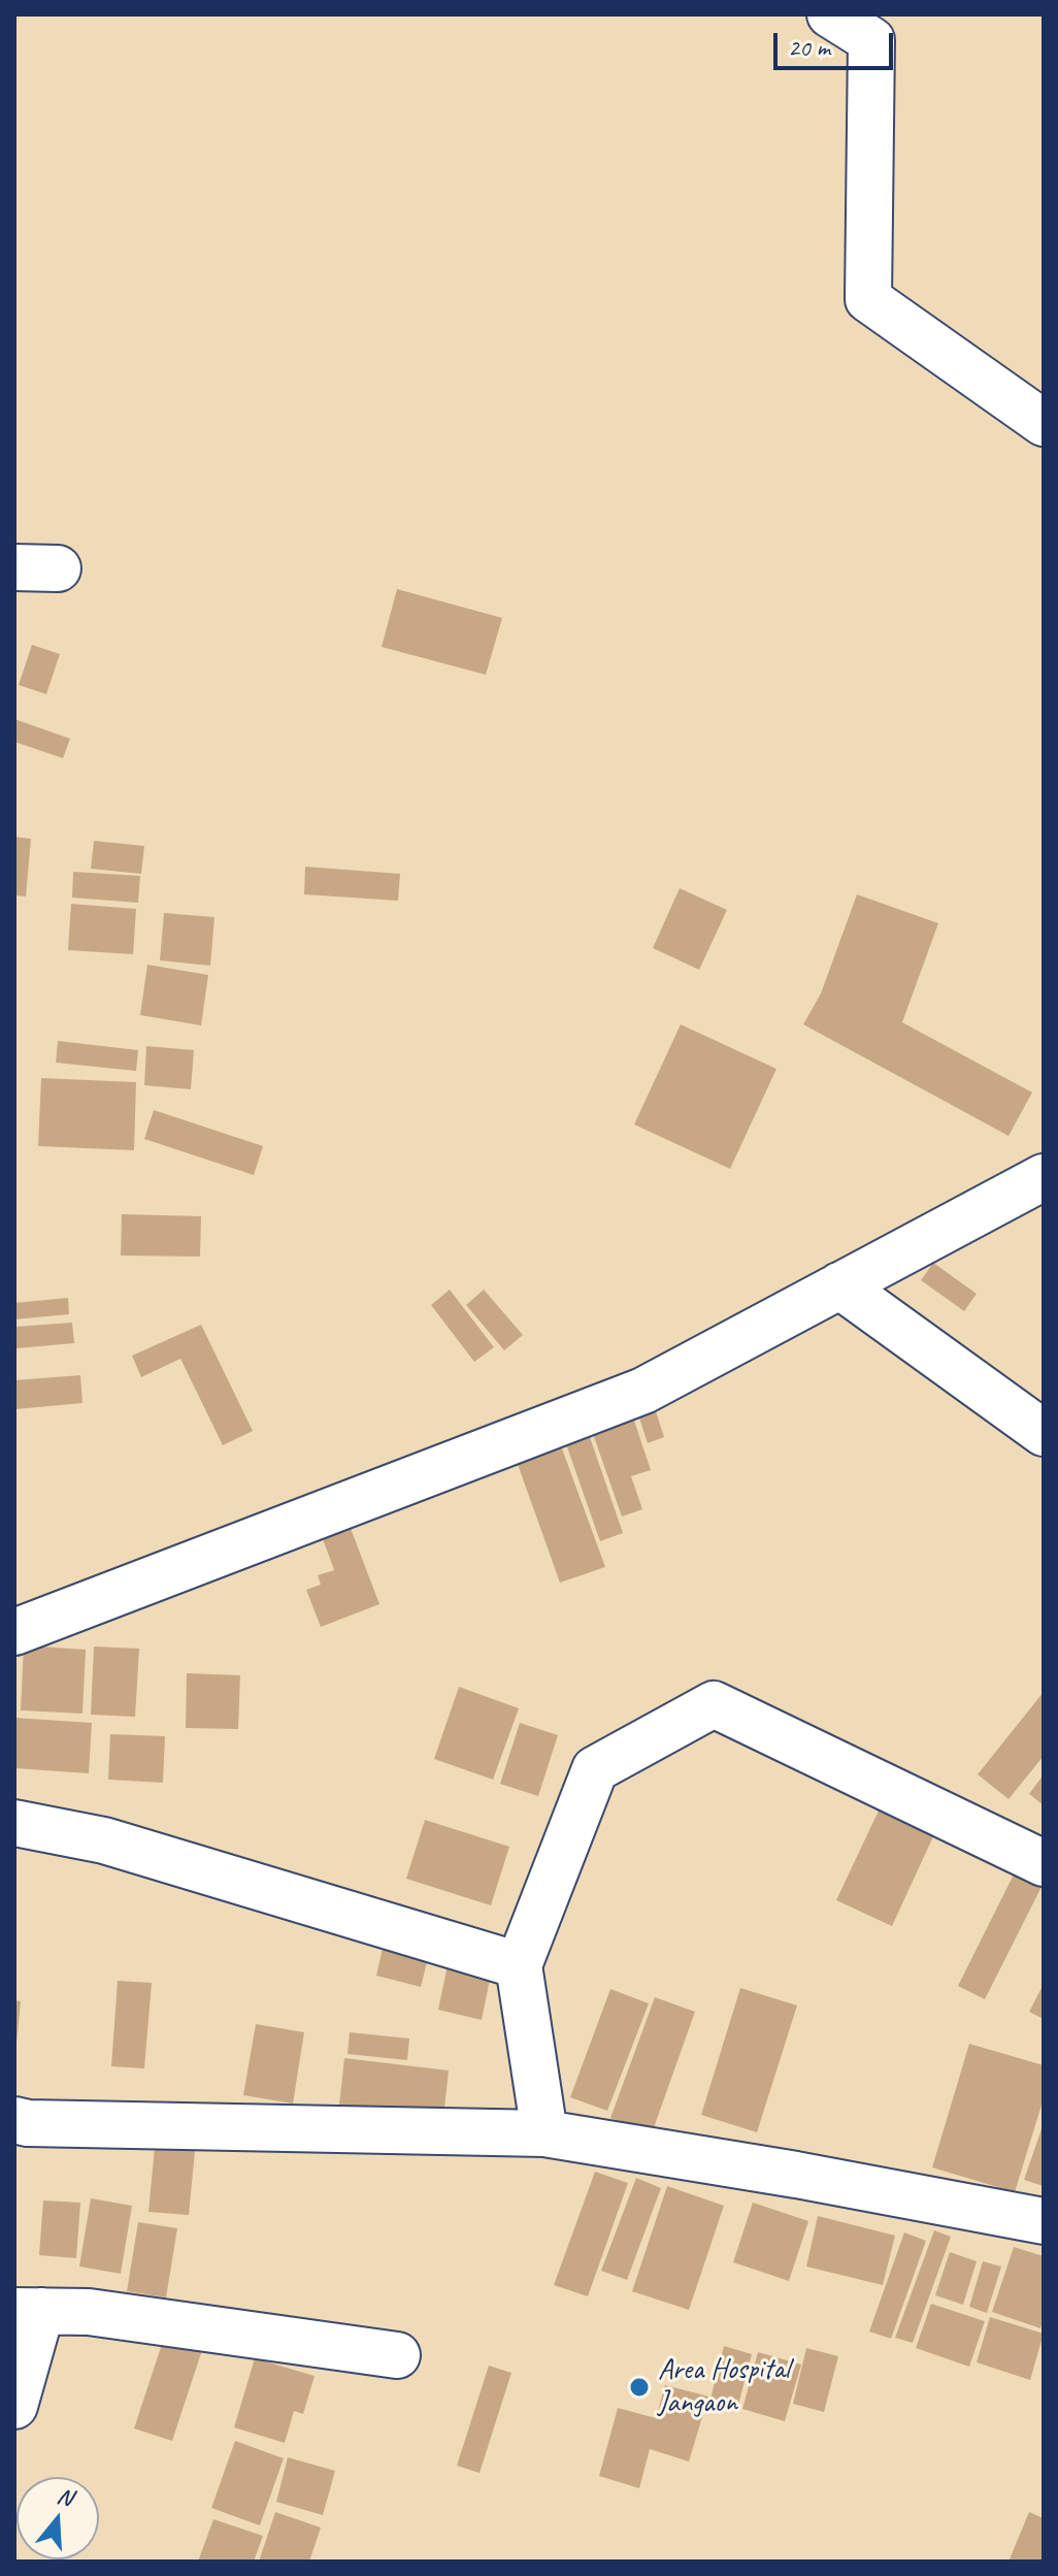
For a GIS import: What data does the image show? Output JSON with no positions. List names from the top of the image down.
{
  "places": ["Area Hospital Jangaon"],
  "scale_bar": "20 m",
  "north": "top"
}
